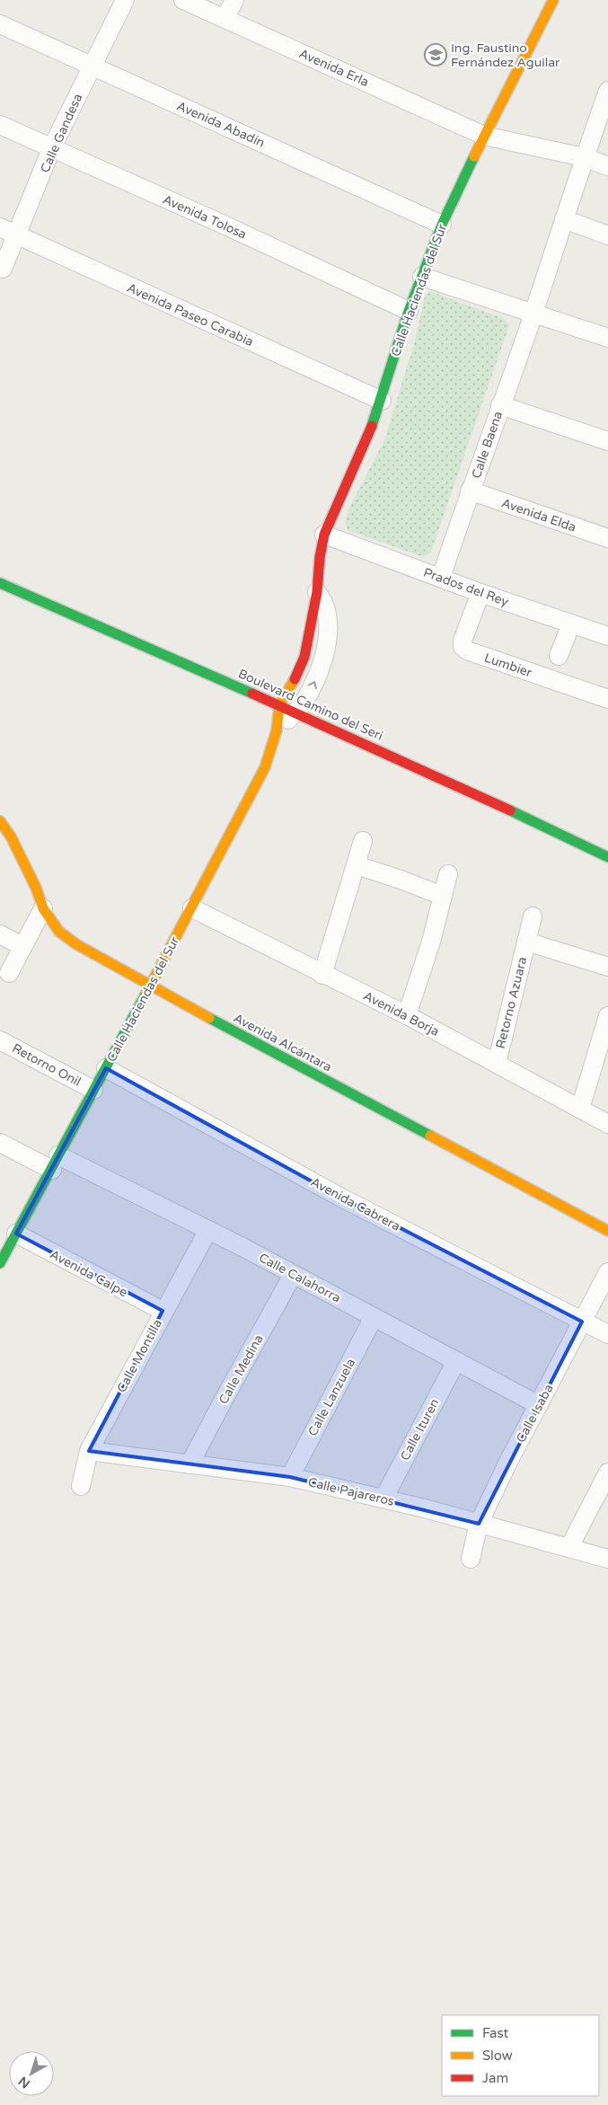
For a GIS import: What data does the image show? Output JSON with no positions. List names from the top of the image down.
{
  "streets": {
    "street": [
      "Avenida Erla",
      "Avenida Abadín",
      "Calle Gandesa",
      "Avenida Tolosa",
      "Calle Haciendas del Sur",
      "Avenida Paseo Carabia",
      "Calle Baena",
      "Avenida Elda",
      "Prados del Rey",
      "Lumbier",
      "Boulevard Camino del Seri",
      "Retorno Azuara",
      "Avenida Borja",
      "Avenida Alcántara",
      "Retorno Onil",
      "Avenida Cabrera",
      "Avenida Calpe",
      "Calle Calahorra",
      "Calle Montilla",
      "Calle Medina",
      "Calle Lanzuela",
      "Calle Isaba",
      "Calle Ituren",
      "Calle Pajareros"
    ]
  },
  "crossings": [
    ["Avenida Erla", "Calle Haciendas del Sur"],
    ["Avenida Erla", "Calle Baena"],
    ["Avenida Abadín", "Calle Gandesa"],
    ["Avenida Abadín", "Calle Haciendas del Sur"],
    ["Calle Gandesa", "Avenida Tolosa"],
    ["Calle Gandesa", "Avenida Paseo Carabia"],
    ["Avenida Tolosa", "Calle Haciendas del Sur"],
    ["Calle Haciendas del Sur", "Avenida Paseo Carabia"],
    ["Calle Haciendas del Sur", "Prados del Rey"],
    ["Calle Haciendas del Sur", "Boulevard Camino del Seri"],
    ["Calle Haciendas del Sur", "Avenida Borja"],
    ["Calle Haciendas del Sur", "Avenida Alcántara"],
    ["Calle Haciendas del Sur", "Retorno Onil"],
    ["Calle Haciendas del Sur", "Avenida Cabrera"],
    ["Calle Haciendas del Sur", "Avenida Calpe"],
    ["Calle Haciendas del Sur", "Calle Calahorra"],
    ["Calle Baena", "Avenida Elda"],
    ["Calle Baena", "Prados del Rey"],
    ["Prados del Rey", "Lumbier"],
    ["Retorno Azuara", "Avenida Borja"],
    ["Avenida Cabrera", "Calle Isaba"],
    ["Avenida Calpe", "Calle Montilla"],
    ["Calle Calahorra", "Calle Montilla"],
    ["Calle Calahorra", "Calle Medina"],
    ["Calle Calahorra", "Calle Lanzuela"],
    ["Calle Calahorra", "Calle Isaba"],
    ["Calle Calahorra", "Calle Ituren"],
    ["Calle Montilla", "Calle Pajareros"],
    ["Calle Medina", "Calle Pajareros"],
    ["Calle Lanzuela", "Calle Pajareros"],
    ["Calle Isaba", "Calle Pajareros"],
    ["Calle Ituren", "Calle Pajareros"]
  ],
  "places": {
    "school or university": ["Ing. Faustino Fernández Aguilar"]
  },
  "legend": ["Fast", "Slow", "Jam"],
  "north": "bottom left"
}
